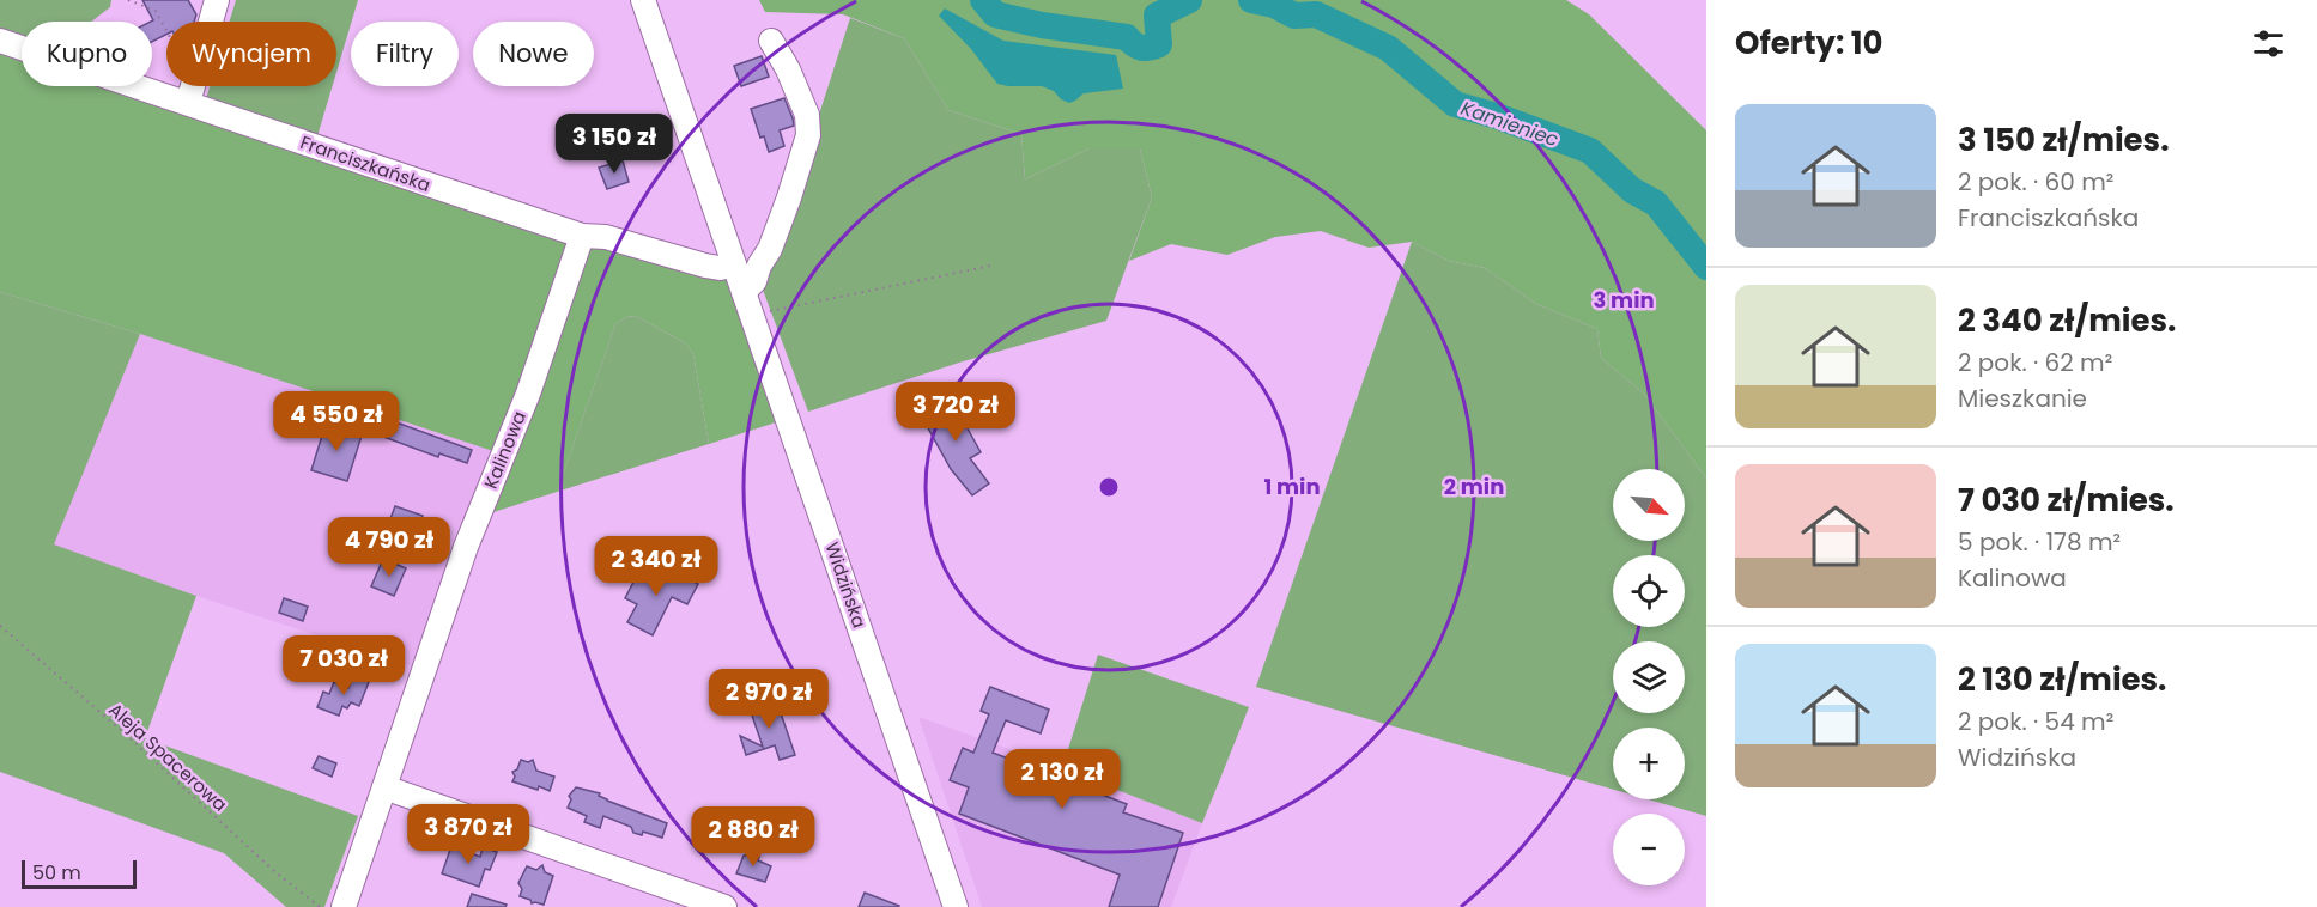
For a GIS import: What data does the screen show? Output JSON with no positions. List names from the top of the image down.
{
  "streets": {
    "street": ["Franciszkańska", "Kalinowa", "Widzińska"],
    "path": ["Aleja Spacerowa"]
  },
  "crossings": [
    ["Franciszkańska", "Kalinowa"],
    ["Franciszkańska", "Widzińska"]
  ],
  "water": ["Kamieniec"],
  "scale_bar": "50 m",
  "north": "bottom right",
  "page": {
    "heading": "Oferty: 10",
    "chip": [
      "Kupno",
      "Wynajem",
      "Filtry",
      "Nowe"
    ],
    "list": [
      {
        "name": "3 150 zł/mies.",
        "note": "2 pok. · 60 m² · Franciszkańska"
      },
      {
        "name": "2 340 zł/mies.",
        "note": "2 pok. · 62 m² · Mieszkanie"
      },
      {
        "name": "7 030 zł/mies.",
        "note": "5 pok. · 178 m² · Kalinowa"
      },
      {
        "name": "2 130 zł/mies.",
        "note": "2 pok. · 54 m² · Widzińska"
      }
    ],
    "price": [
      "3 150 zł",
      "3 720 zł",
      "4 550 zł",
      "4 790 zł",
      "2 340 zł",
      "7 030 zł",
      "2 970 zł",
      "2 130 zł",
      "3 870 zł",
      "2 880 zł"
    ],
    "map_buttons": ["+", "−"],
    "scale": "50 m"
  },
  "rings": ["3 min", "1 min", "2 min"]
}
